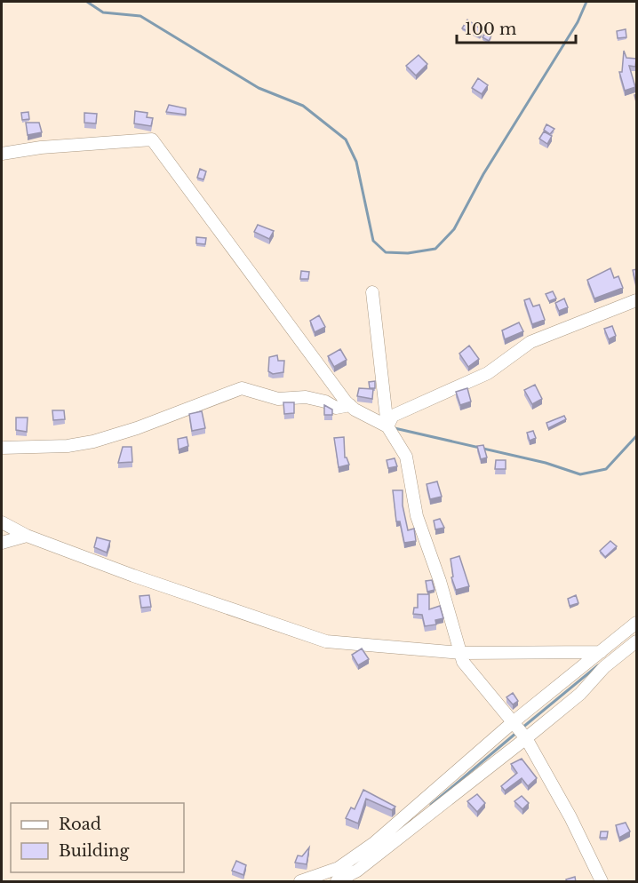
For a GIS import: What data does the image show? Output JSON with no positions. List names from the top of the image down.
{
  "legend": ["Road", "Building"],
  "scale_bar": "100 m"
}
